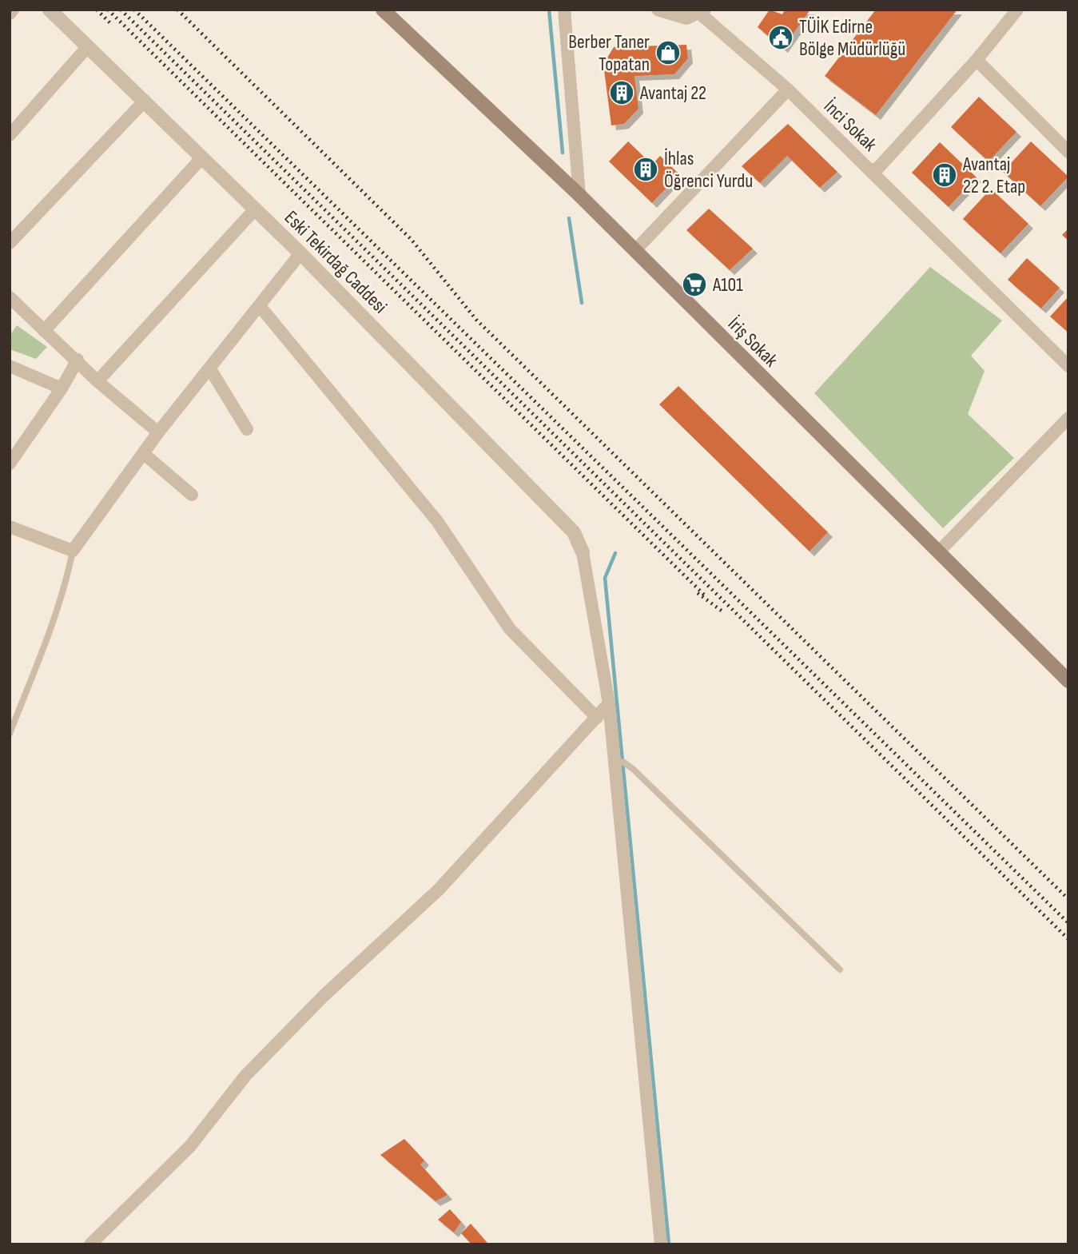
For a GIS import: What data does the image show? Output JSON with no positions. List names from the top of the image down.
{
  "streets": {
    "main road": ["İriş Sokak"],
    "street": ["İnci Sokak", "Eski Tekirdağ Caddesi"]
  },
  "places": {
    "public building": ["TÜİK Edirne Bölge Müdürlüğü"],
    "shop": ["Berber Taner Topatan"],
    "building": ["Avantaj 22", "İhlas Öğrenci Yurdu", "Avantaj 22 2. Etap"],
    "supermarket": ["A101"]
  }
}
